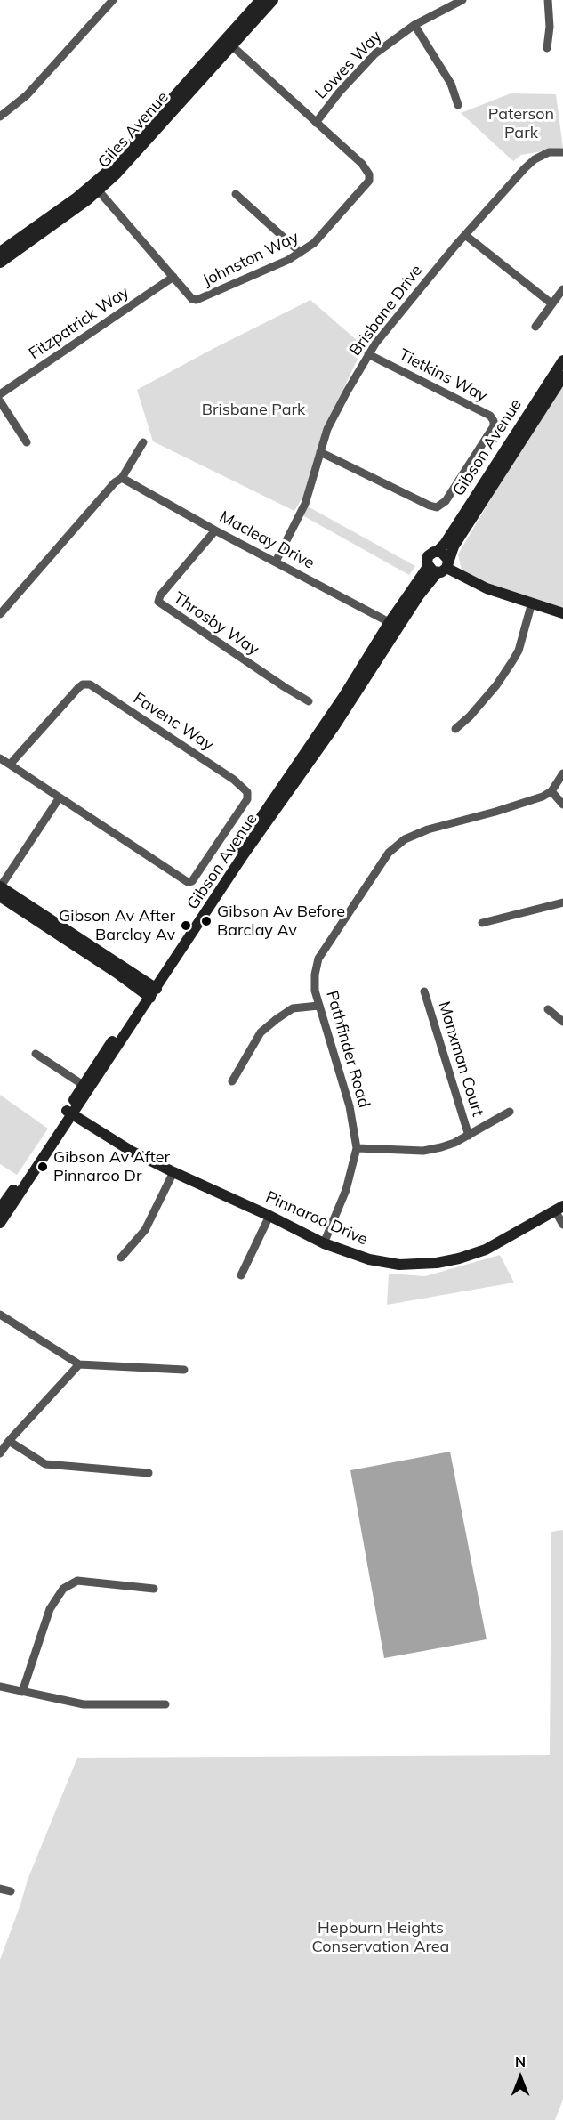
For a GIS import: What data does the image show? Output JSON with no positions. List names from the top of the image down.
{
  "streets": {
    "street": [
      "Lowes Way",
      "Giles Avenue",
      "Johnston Way",
      "Brisbane Drive",
      "Fitzpatrick Way",
      "Tietkins Way",
      "Gibson Avenue",
      "Macleay Drive",
      "Throsby Way",
      "Favenc Way",
      "Pathfinder Road",
      "Manxman Court",
      "Pinnaroo Drive"
    ]
  },
  "crossings": [
    ["Lowes Way", "Johnston Way"],
    ["Giles Avenue", "Johnston Way"],
    ["Johnston Way", "Fitzpatrick Way"],
    ["Brisbane Drive", "Tietkins Way"],
    ["Brisbane Drive", "Macleay Drive"],
    ["Gibson Avenue", "Macleay Drive"],
    ["Gibson Avenue", "Pinnaroo Drive"],
    ["Macleay Drive", "Throsby Way"],
    ["Pathfinder Road", "Pinnaroo Drive"]
  ],
  "parks": ["Paterson Park", "Brisbane Park", "Hepburn Heights Conservation Area"],
  "places": ["Gibson Av Before Barclay Av", "Gibson Av After Barclay Av", "Gibson Av After Pinnaroo Dr"],
  "north": "top"
}
